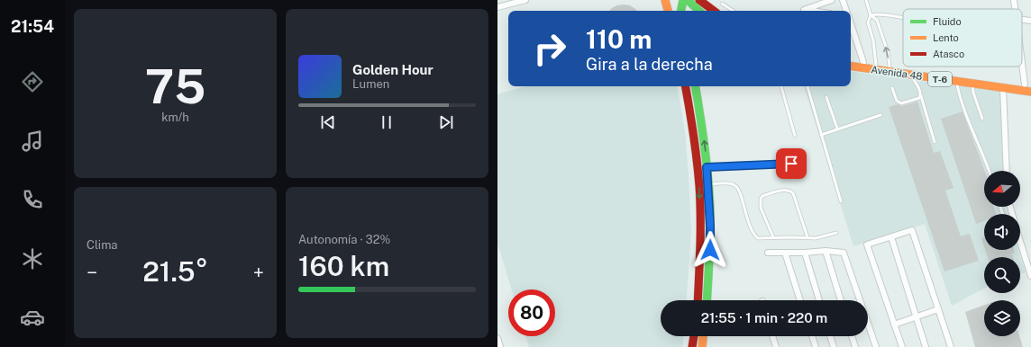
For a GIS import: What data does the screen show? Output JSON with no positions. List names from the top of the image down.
{
  "streets": {
    "highway": ["Avenida 48", "T-6"]
  },
  "legend": ["Fluido", "Lento", "Atasco"],
  "north": "left",
  "page": {
    "tabs": "21:54",
    "tile": [
      ["75", "km/h"],
      "Clima",
      ["Autonomía · 32%", "160 km"]
    ],
    "turn": ["110 m", "Gira a la derecha"],
    "song": ["Golden Hour", "Lumen"],
    "heat": ["−", "21.5°", "+"],
    "limit": "80",
    "trip": "21:55 · 1 min · 220 m"
  }
}
